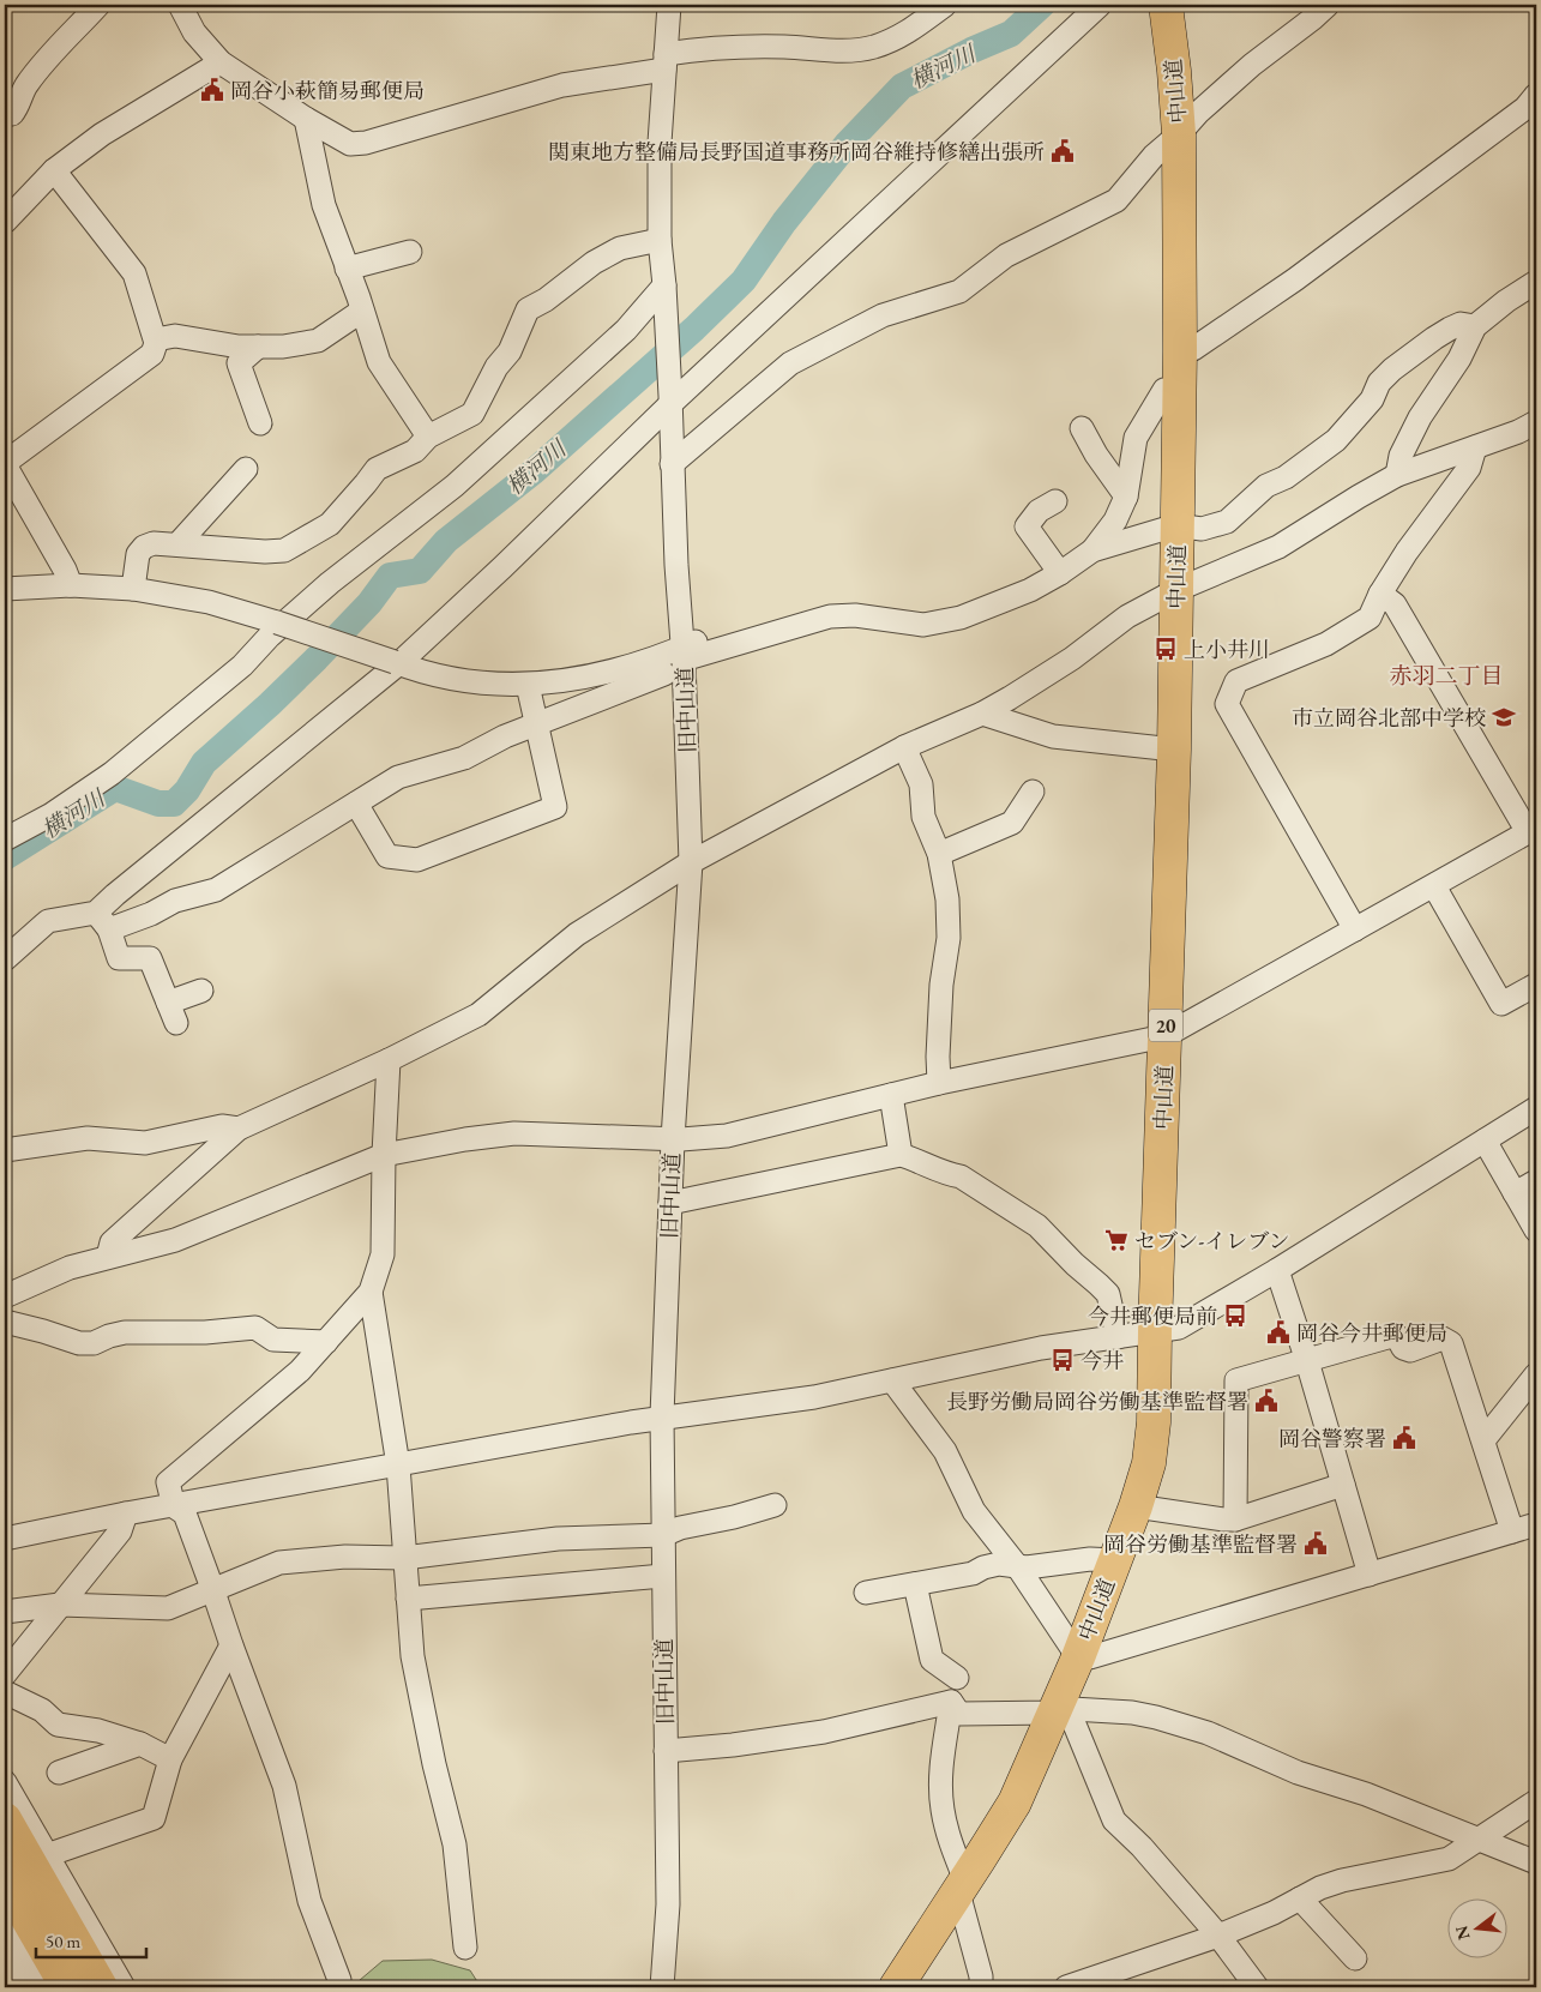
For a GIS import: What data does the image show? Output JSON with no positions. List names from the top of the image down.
{
  "streets": {
    "highway": ["中山道", "20"],
    "street": ["旧中山道"]
  },
  "districts": ["赤羽二丁目"],
  "water": ["横河川"],
  "places": {
    "public building": [
      "岡谷小萩簡易郵便局",
      "関東地方整備局長野国道事務所岡谷維持修繕出張所",
      "岡谷今井郵便局",
      "長野労働局岡谷労働基準監督署",
      "岡谷警察署",
      "岡谷労働基準監督署"
    ],
    "bus stop": ["上小井川", "今井郵便局前", "今井"],
    "school or university": ["市立岡谷北部中学校"],
    "supermarket": ["セブン-イレブン"]
  },
  "scale_bar": "50 m",
  "north": "left"
}
